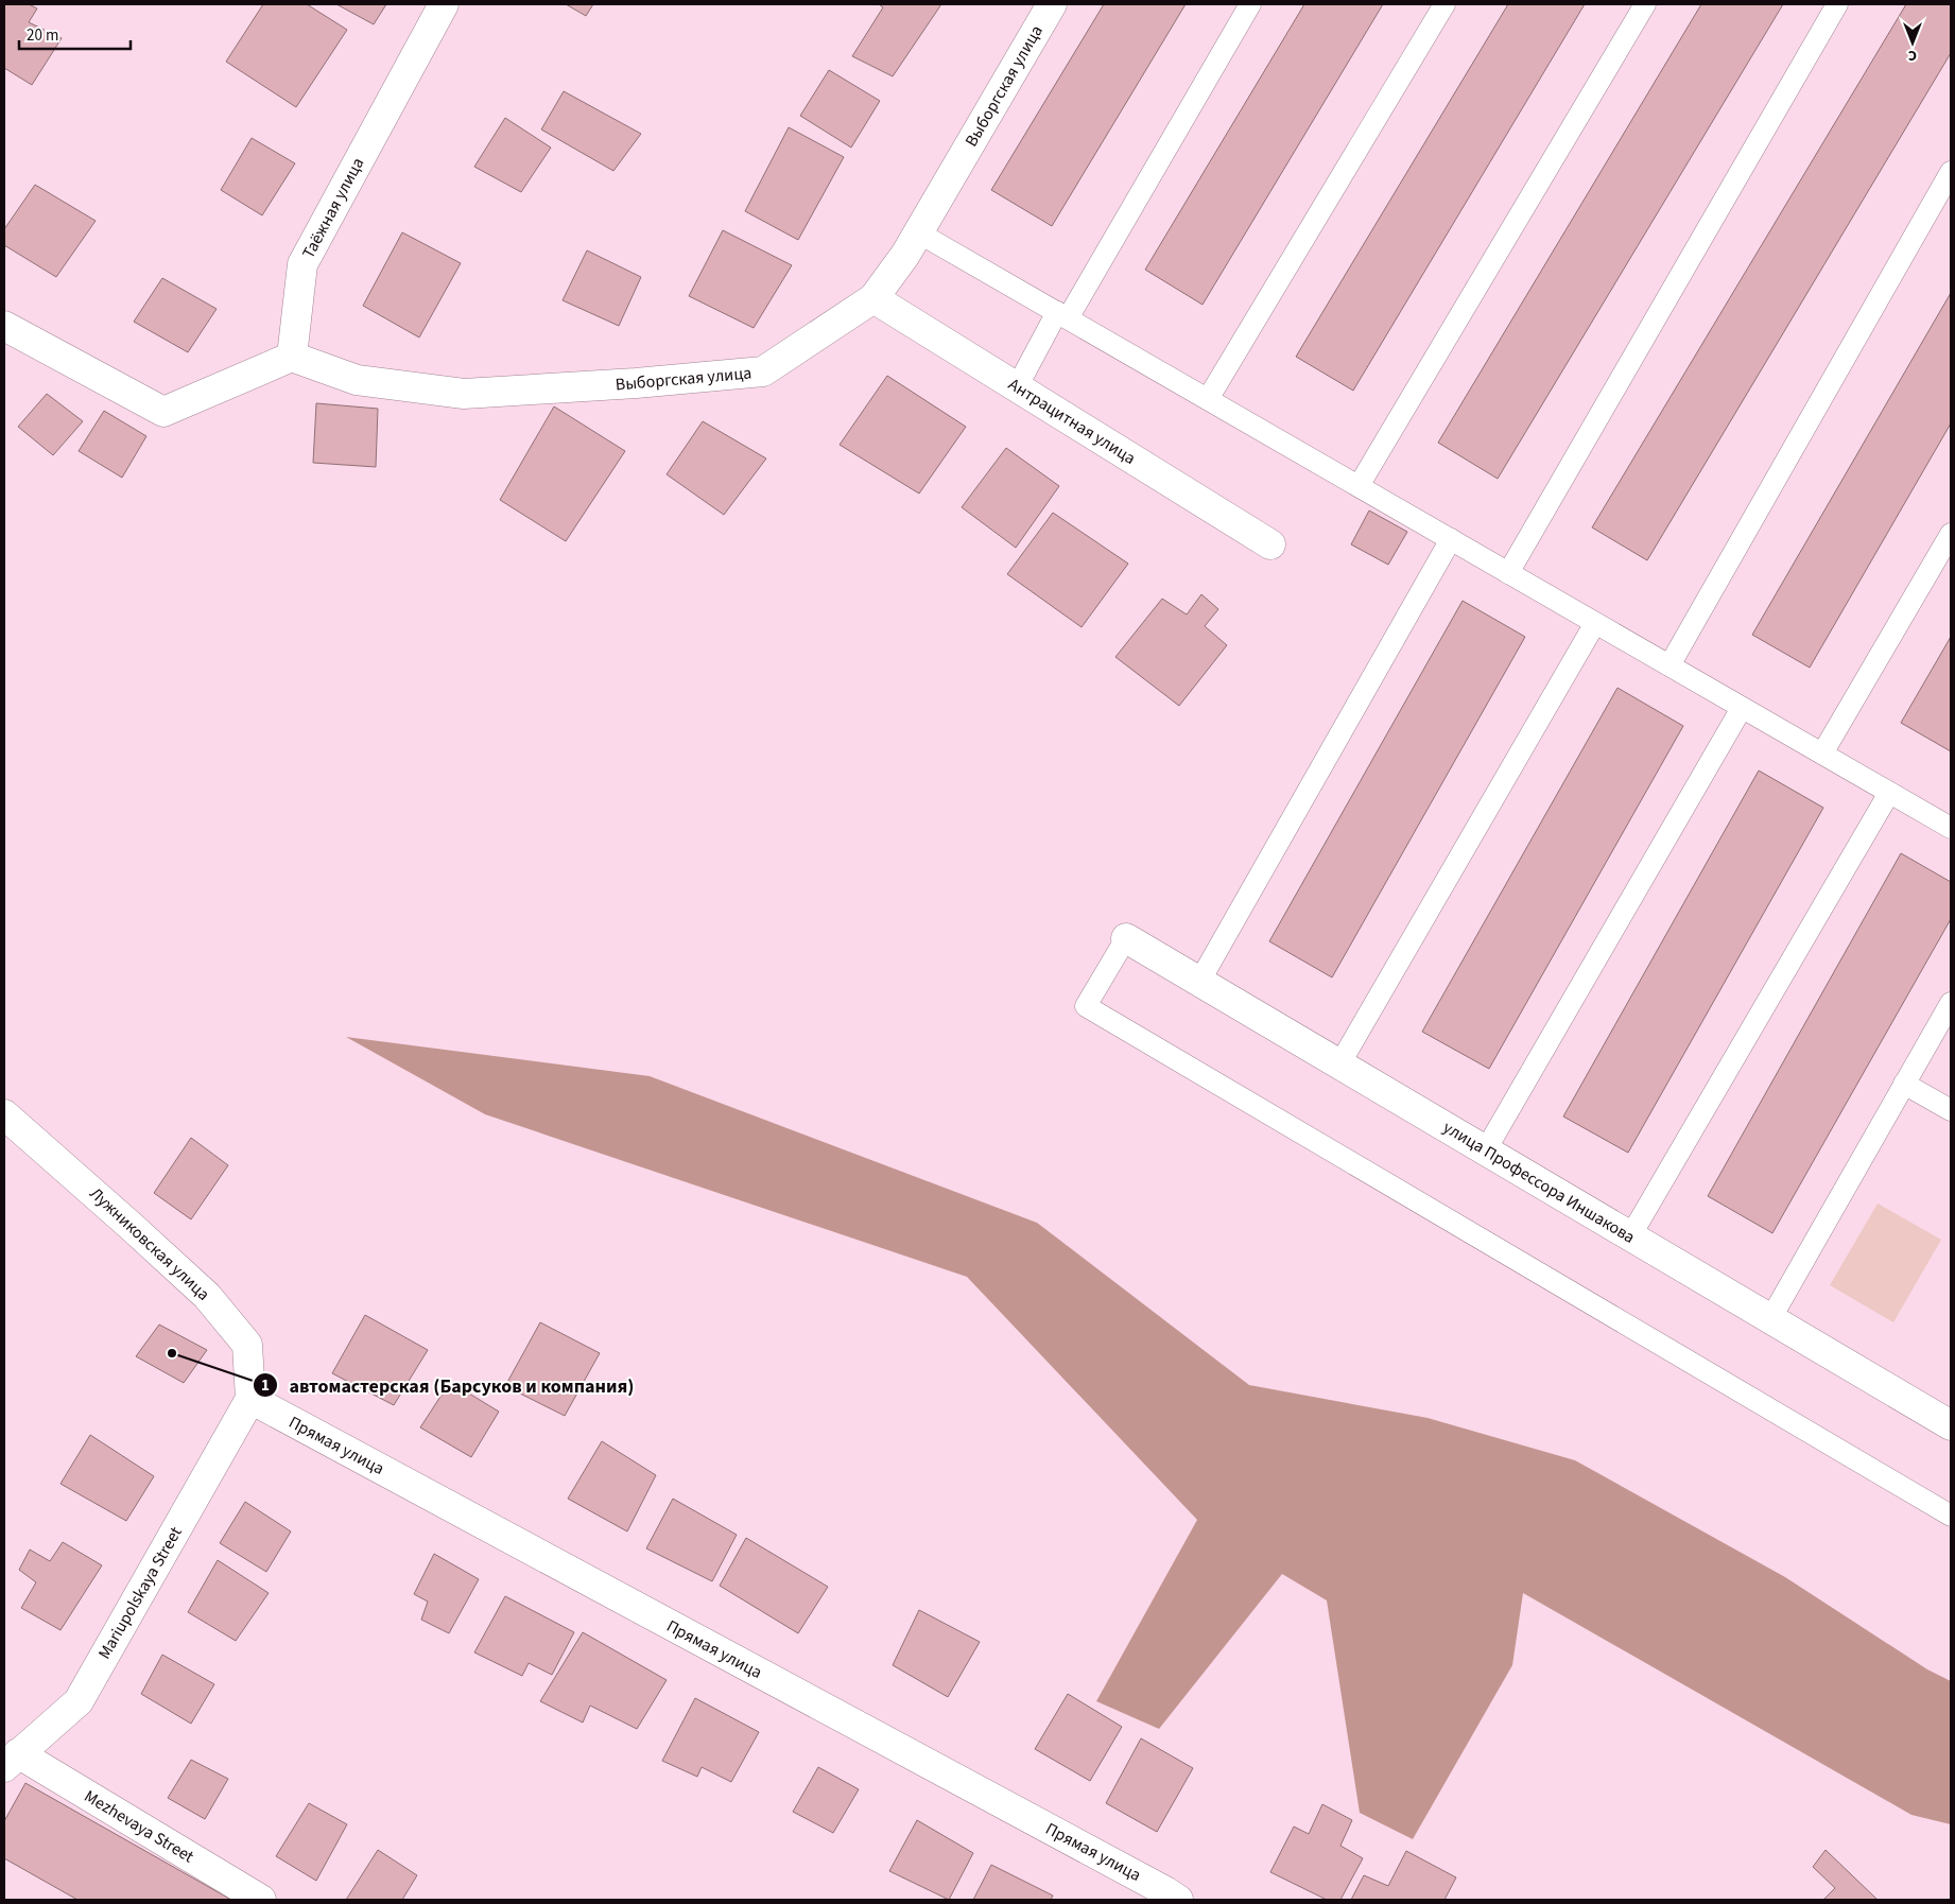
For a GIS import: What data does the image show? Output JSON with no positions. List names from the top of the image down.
{
  "streets": {
    "street": [
      "Выборгская улица",
      "Таёжная улица",
      "Антрацитная улица",
      "улица Профессора Иншакова",
      "Лужниковская улица",
      "Прямая улица",
      "Mariupolskaya Street",
      "Mezhevaya Street"
    ]
  },
  "crossings": [
    ["Выборгская улица", "Таёжная улица"],
    ["Выборгская улица", "Антрацитная улица"],
    ["Лужниковская улица", "Прямая улица"],
    ["Лужниковская улица", "Mariupolskaya Street"],
    ["Прямая улица", "Mariupolskaya Street"],
    ["Mariupolskaya Street", "Mezhevaya Street"]
  ],
  "places": ["автомастерская (Барсуков и компания)"],
  "scale_bar": "20 m",
  "north": "bottom"
}
